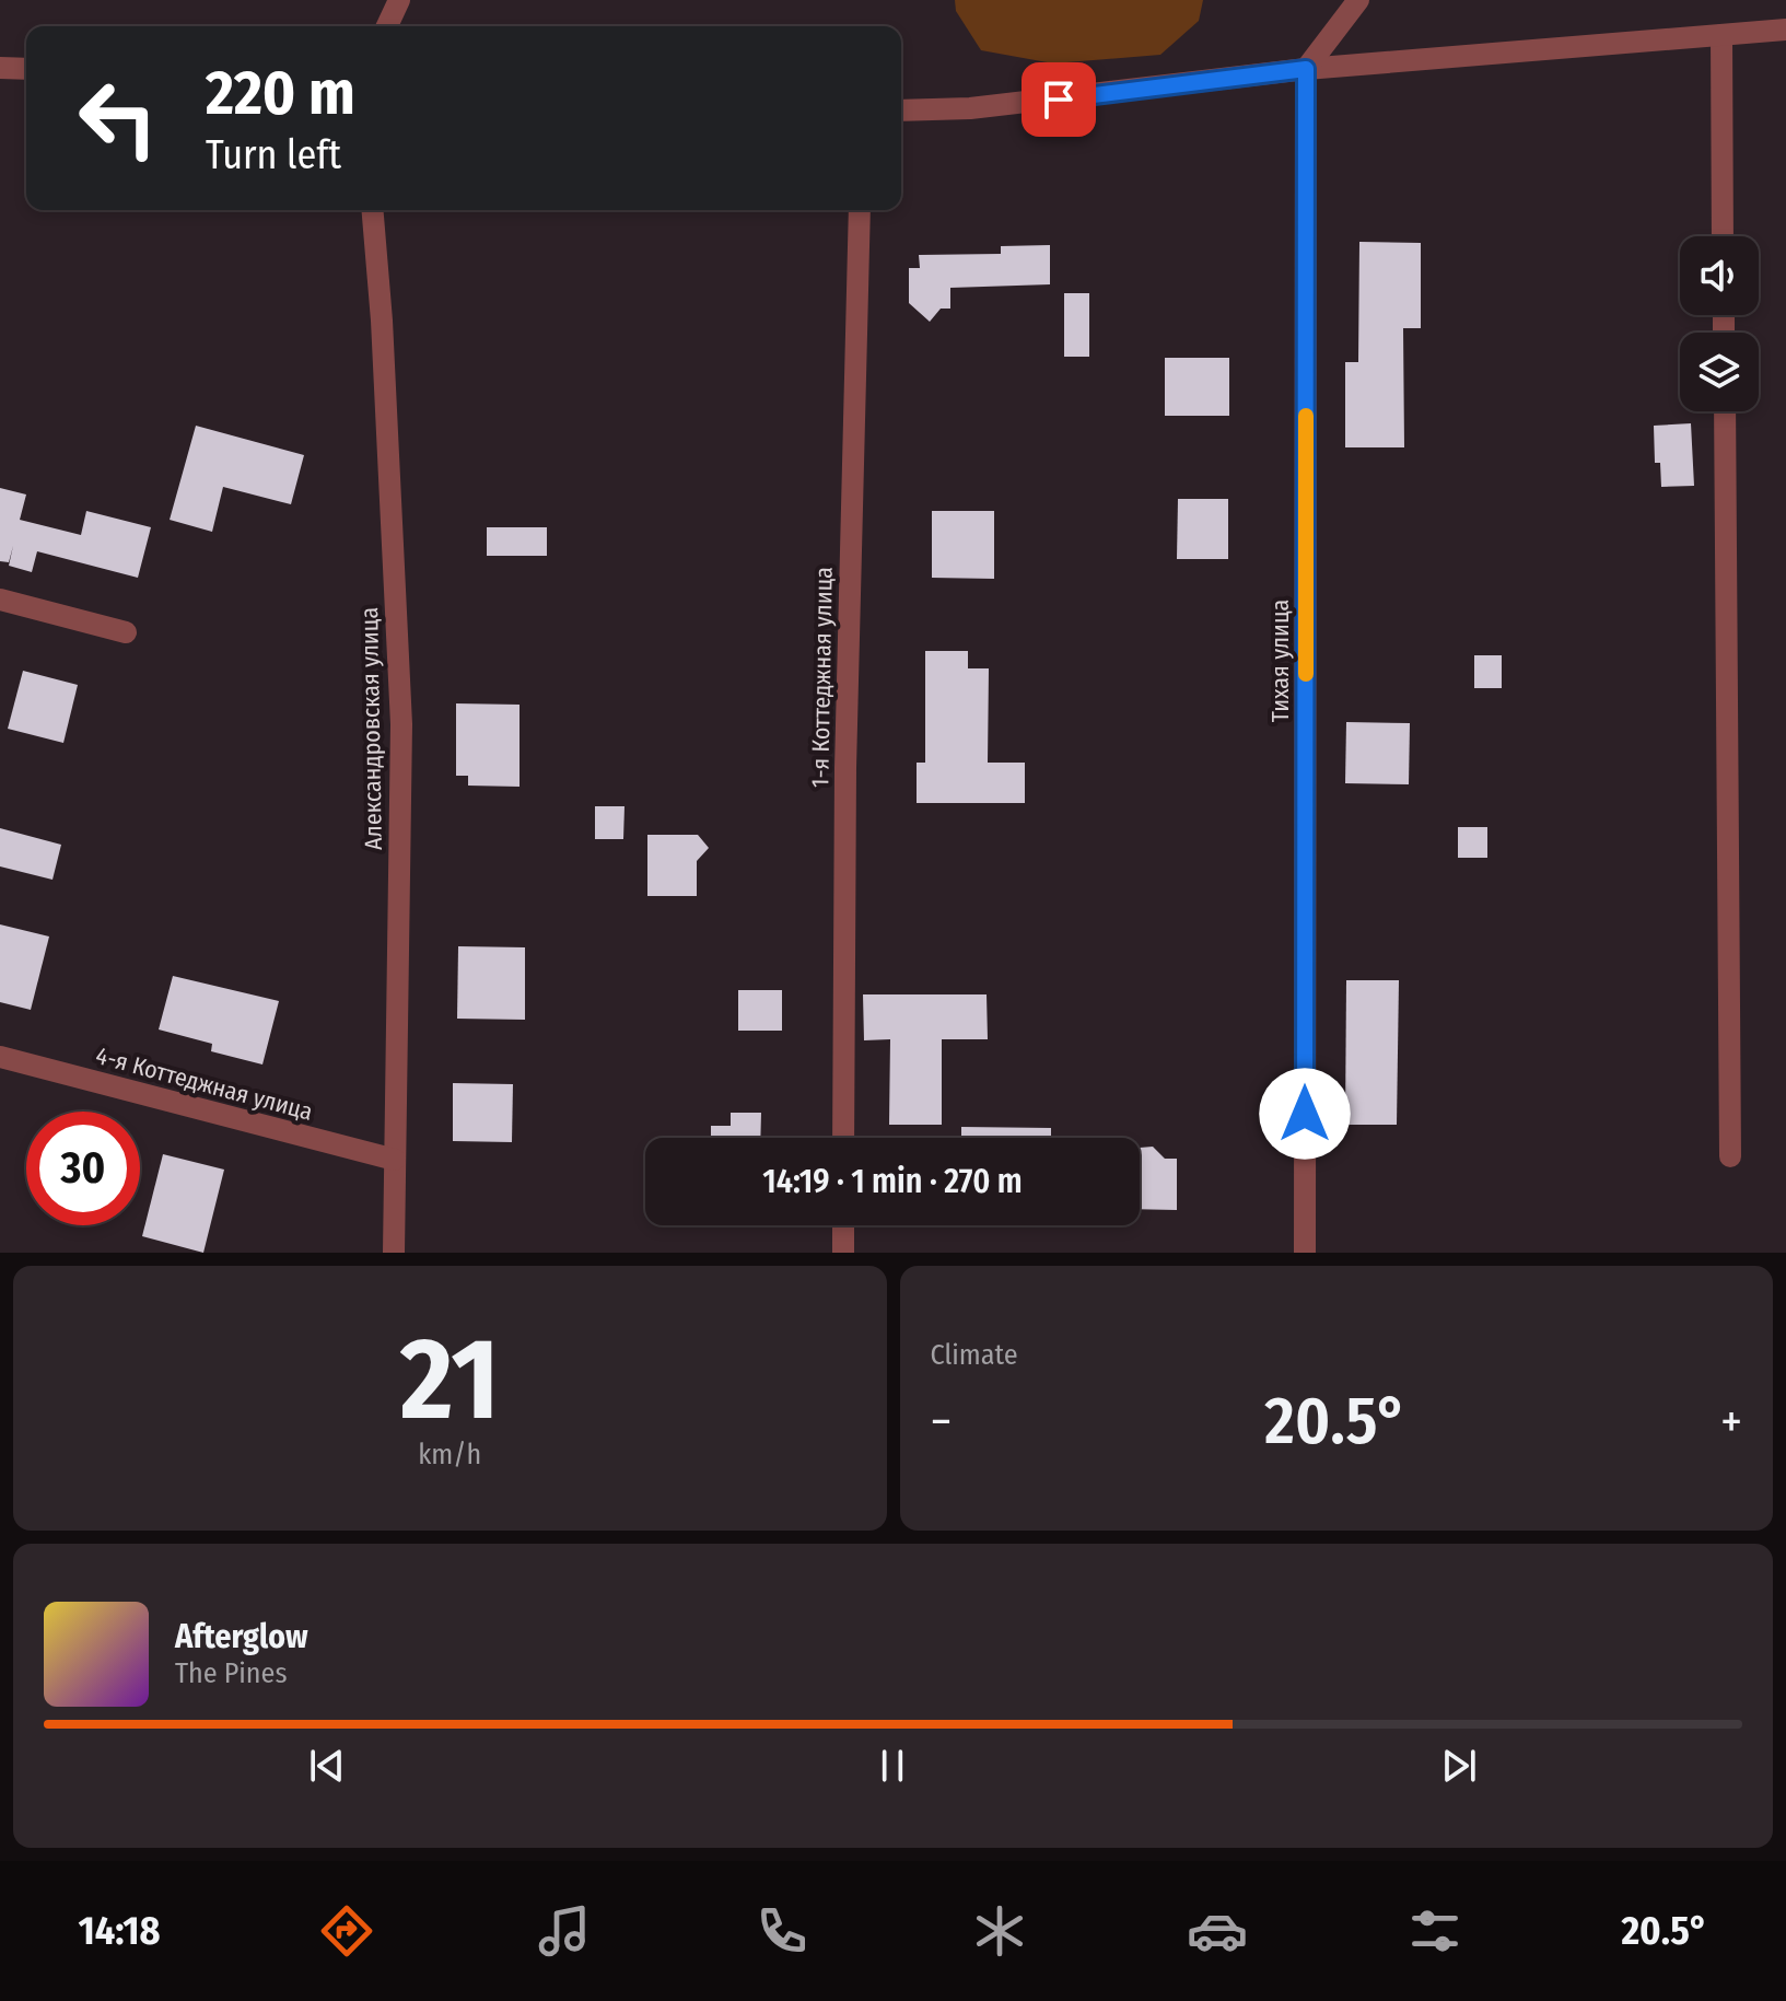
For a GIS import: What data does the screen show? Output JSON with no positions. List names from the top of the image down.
{
  "streets": {
    "street": [
      "Тихая улица",
      "1-я Коттеджная улица",
      "Александровская улица",
      "4-я Коттеджная улица"
    ]
  },
  "crossings": [
    ["Александровская улица", "4-я Коттеджная улица"]
  ],
  "page": {
    "turn": ["220 m", "Turn left"],
    "limit": "30",
    "trip": "14:19 · 1 min · 270 m",
    "tile": [
      ["21", "km/h"],
      "Climate"
    ],
    "heat": ["−", "20.5°", "+"],
    "song": ["Afterglow", "The Pines"],
    "tabs": ["14:18", "20.5°"]
  }
}
